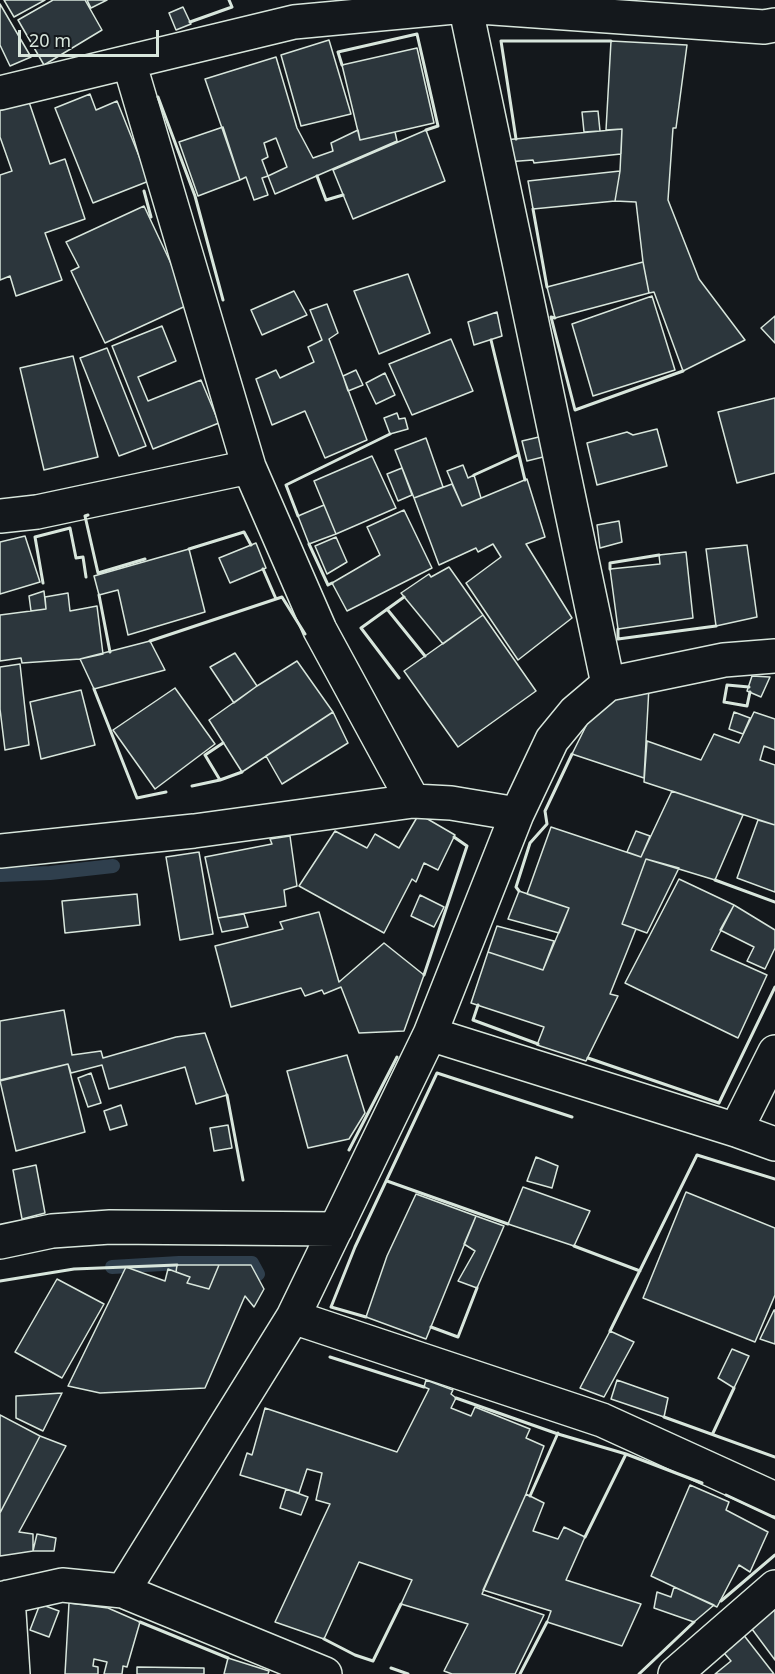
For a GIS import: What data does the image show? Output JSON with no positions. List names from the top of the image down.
{
  "scale_bar": "20 m"
}
